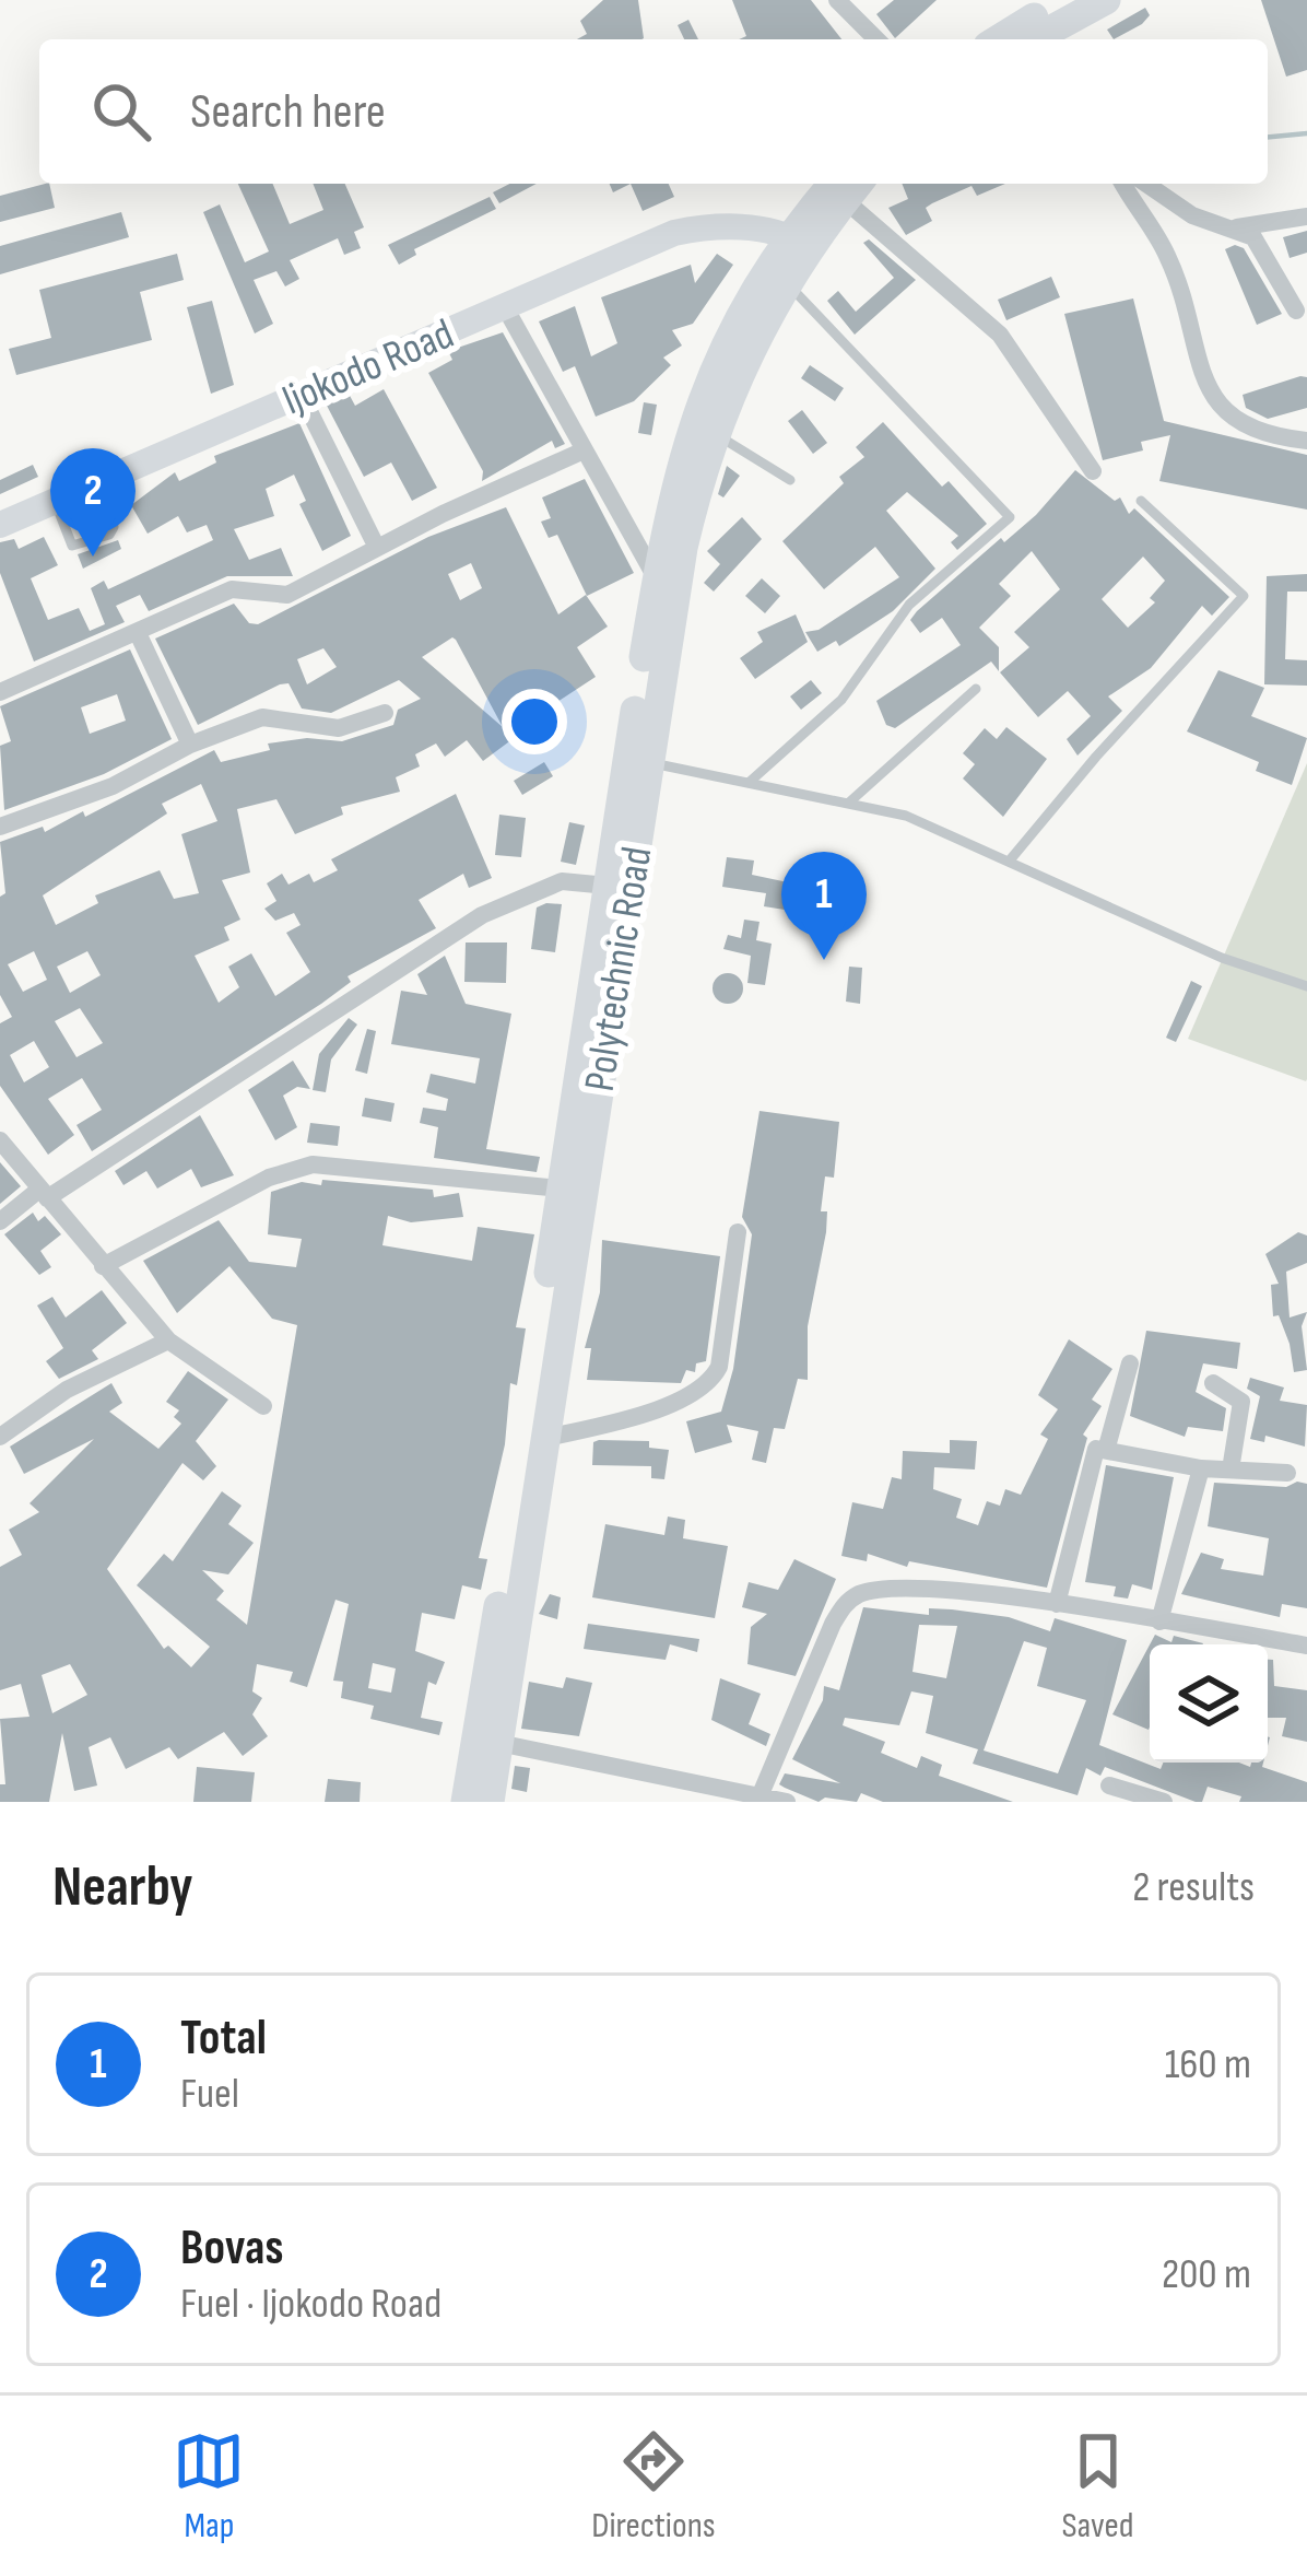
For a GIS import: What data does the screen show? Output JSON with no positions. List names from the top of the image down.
{
  "streets": {
    "main road": ["Ijokodo Road", "Polytechnic Road"]
  },
  "crossings": [
    ["Ijokodo Road", "Polytechnic Road"]
  ],
  "page": {
    "search": "Search here",
    "pins": ["2", "1"],
    "heading": ["Nearby", "2 results"],
    "list": [
      {
        "mark": "1",
        "name": "Total",
        "note": "Fuel",
        "value": "160 m"
      },
      {
        "mark": "2",
        "name": "Bovas",
        "note": "Fuel · Ijokodo Road",
        "value": "200 m"
      }
    ],
    "nav": ["Map", "Directions", "Saved"]
  }
}
